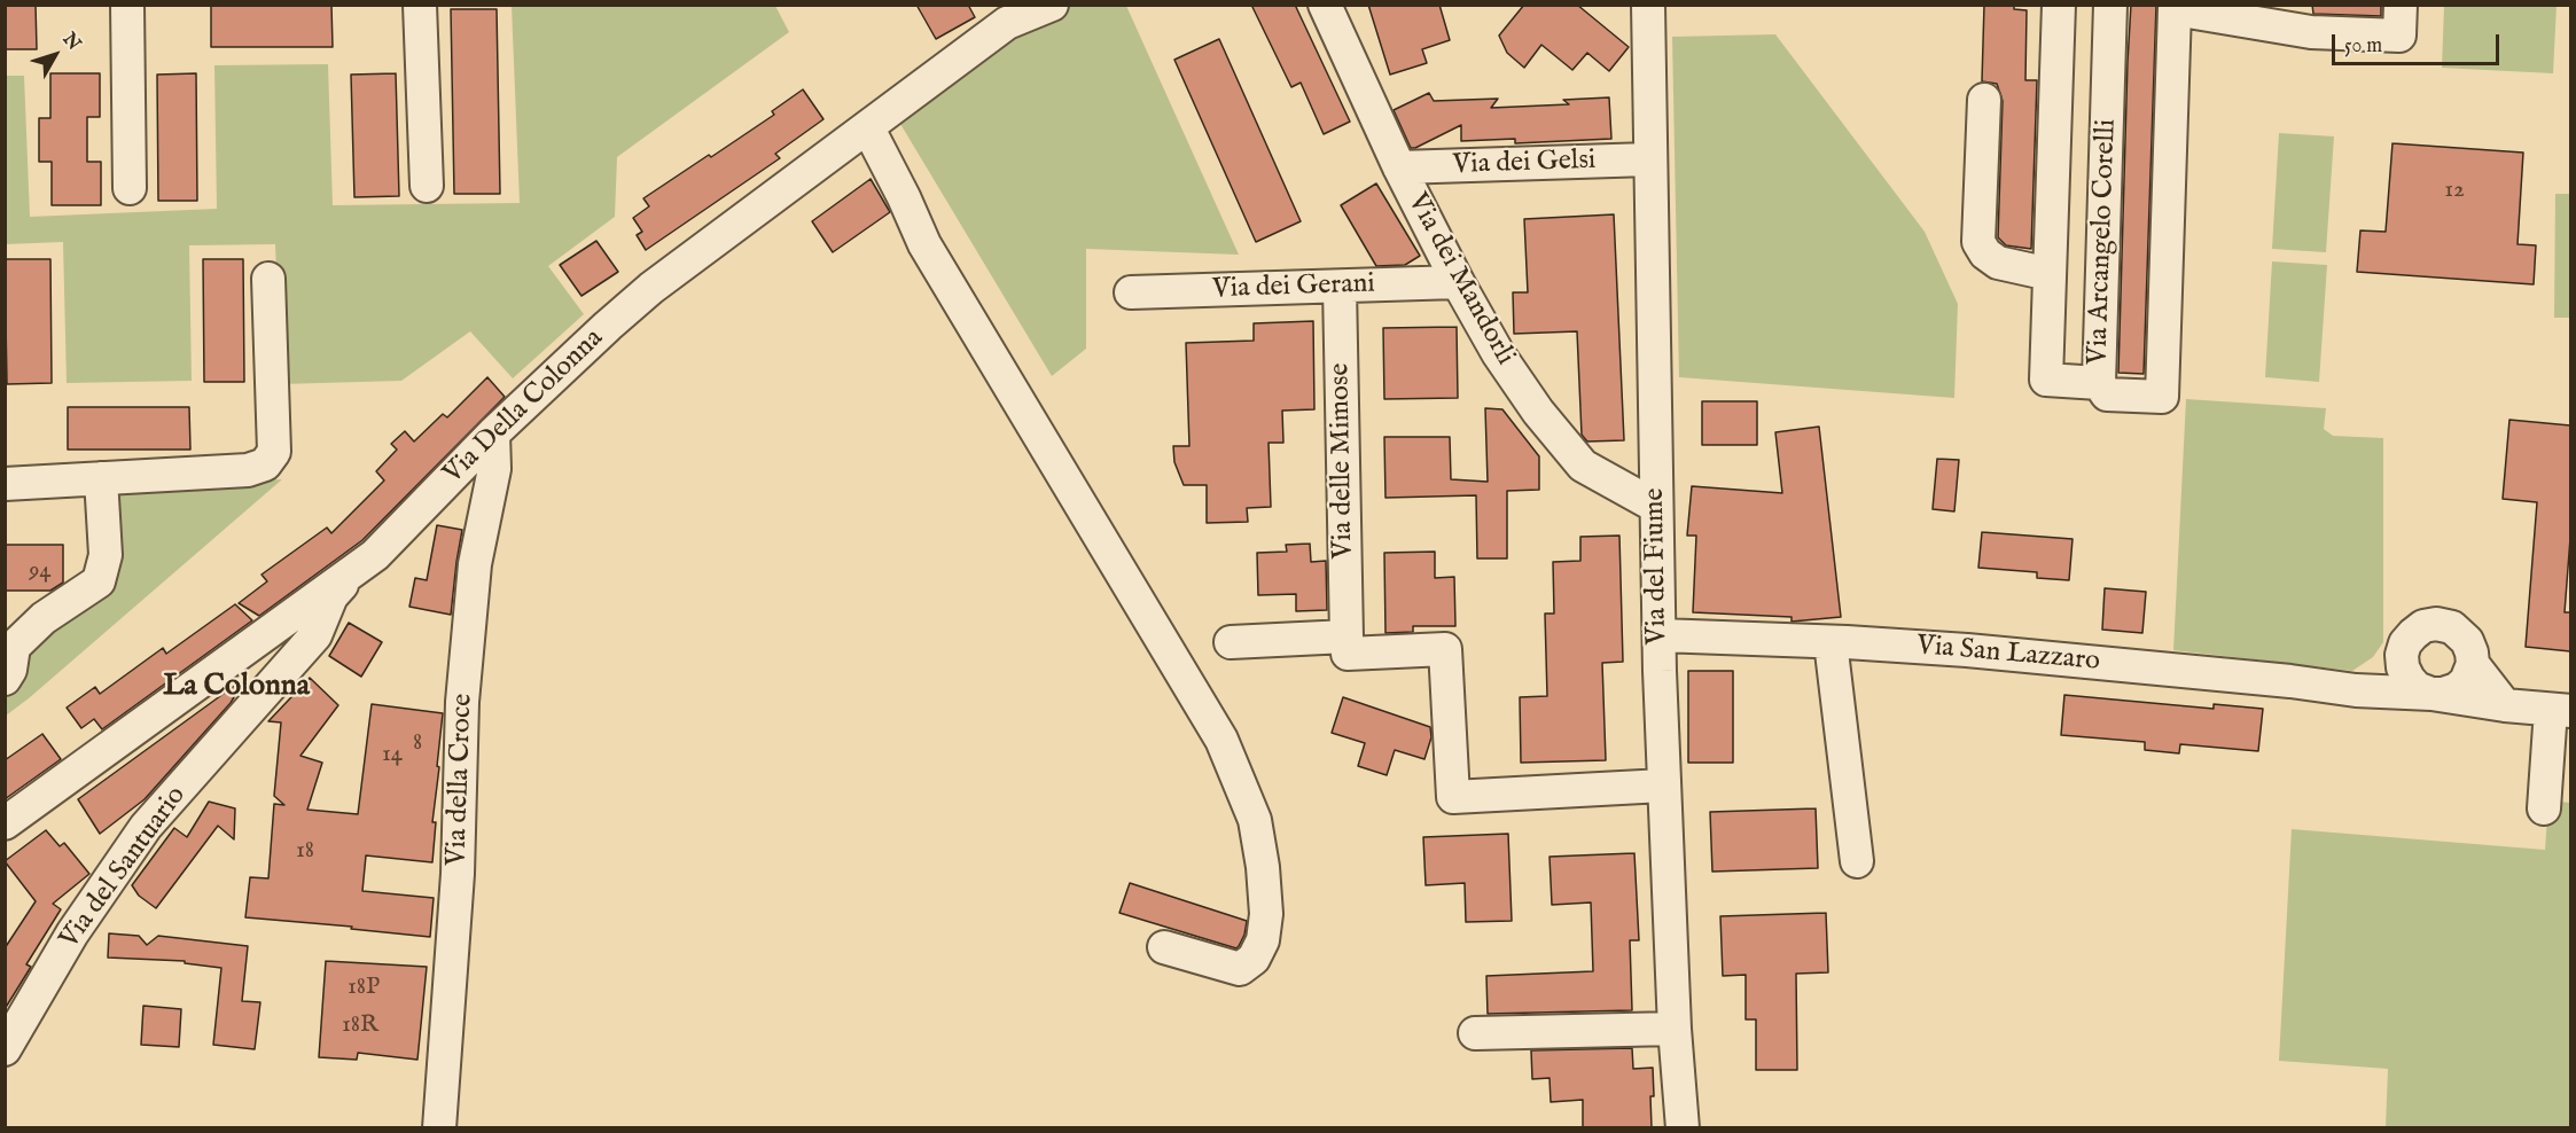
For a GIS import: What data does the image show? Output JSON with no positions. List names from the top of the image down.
{
  "streets": {
    "street": [
      "Via dei Gelsi",
      "Via Arcangelo Corelli",
      "Via dei Mandorli",
      "Via dei Gerani",
      "Via Della Colonna",
      "Via delle Mimose",
      "Via del Fiume",
      "Via San Lazzaro",
      "Via della Croce",
      "Via del Santuario"
    ]
  },
  "crossings": [
    ["Via dei Gelsi", "Via dei Mandorli"],
    ["Via dei Gelsi", "Via del Fiume"],
    ["Via dei Mandorli", "Via dei Gerani"],
    ["Via dei Mandorli", "Via del Fiume"],
    ["Via dei Gerani", "Via delle Mimose"],
    ["Via Della Colonna", "Via della Croce"],
    ["Via Della Colonna", "Via del Santuario"],
    ["Via del Fiume", "Via San Lazzaro"]
  ],
  "districts": ["La Colonna"],
  "house_numbers": [
    "12",
    "94",
    "8",
    "14",
    "18",
    "18P",
    "18R"
  ],
  "scale_bar": "50 m",
  "north": "top right"
}
